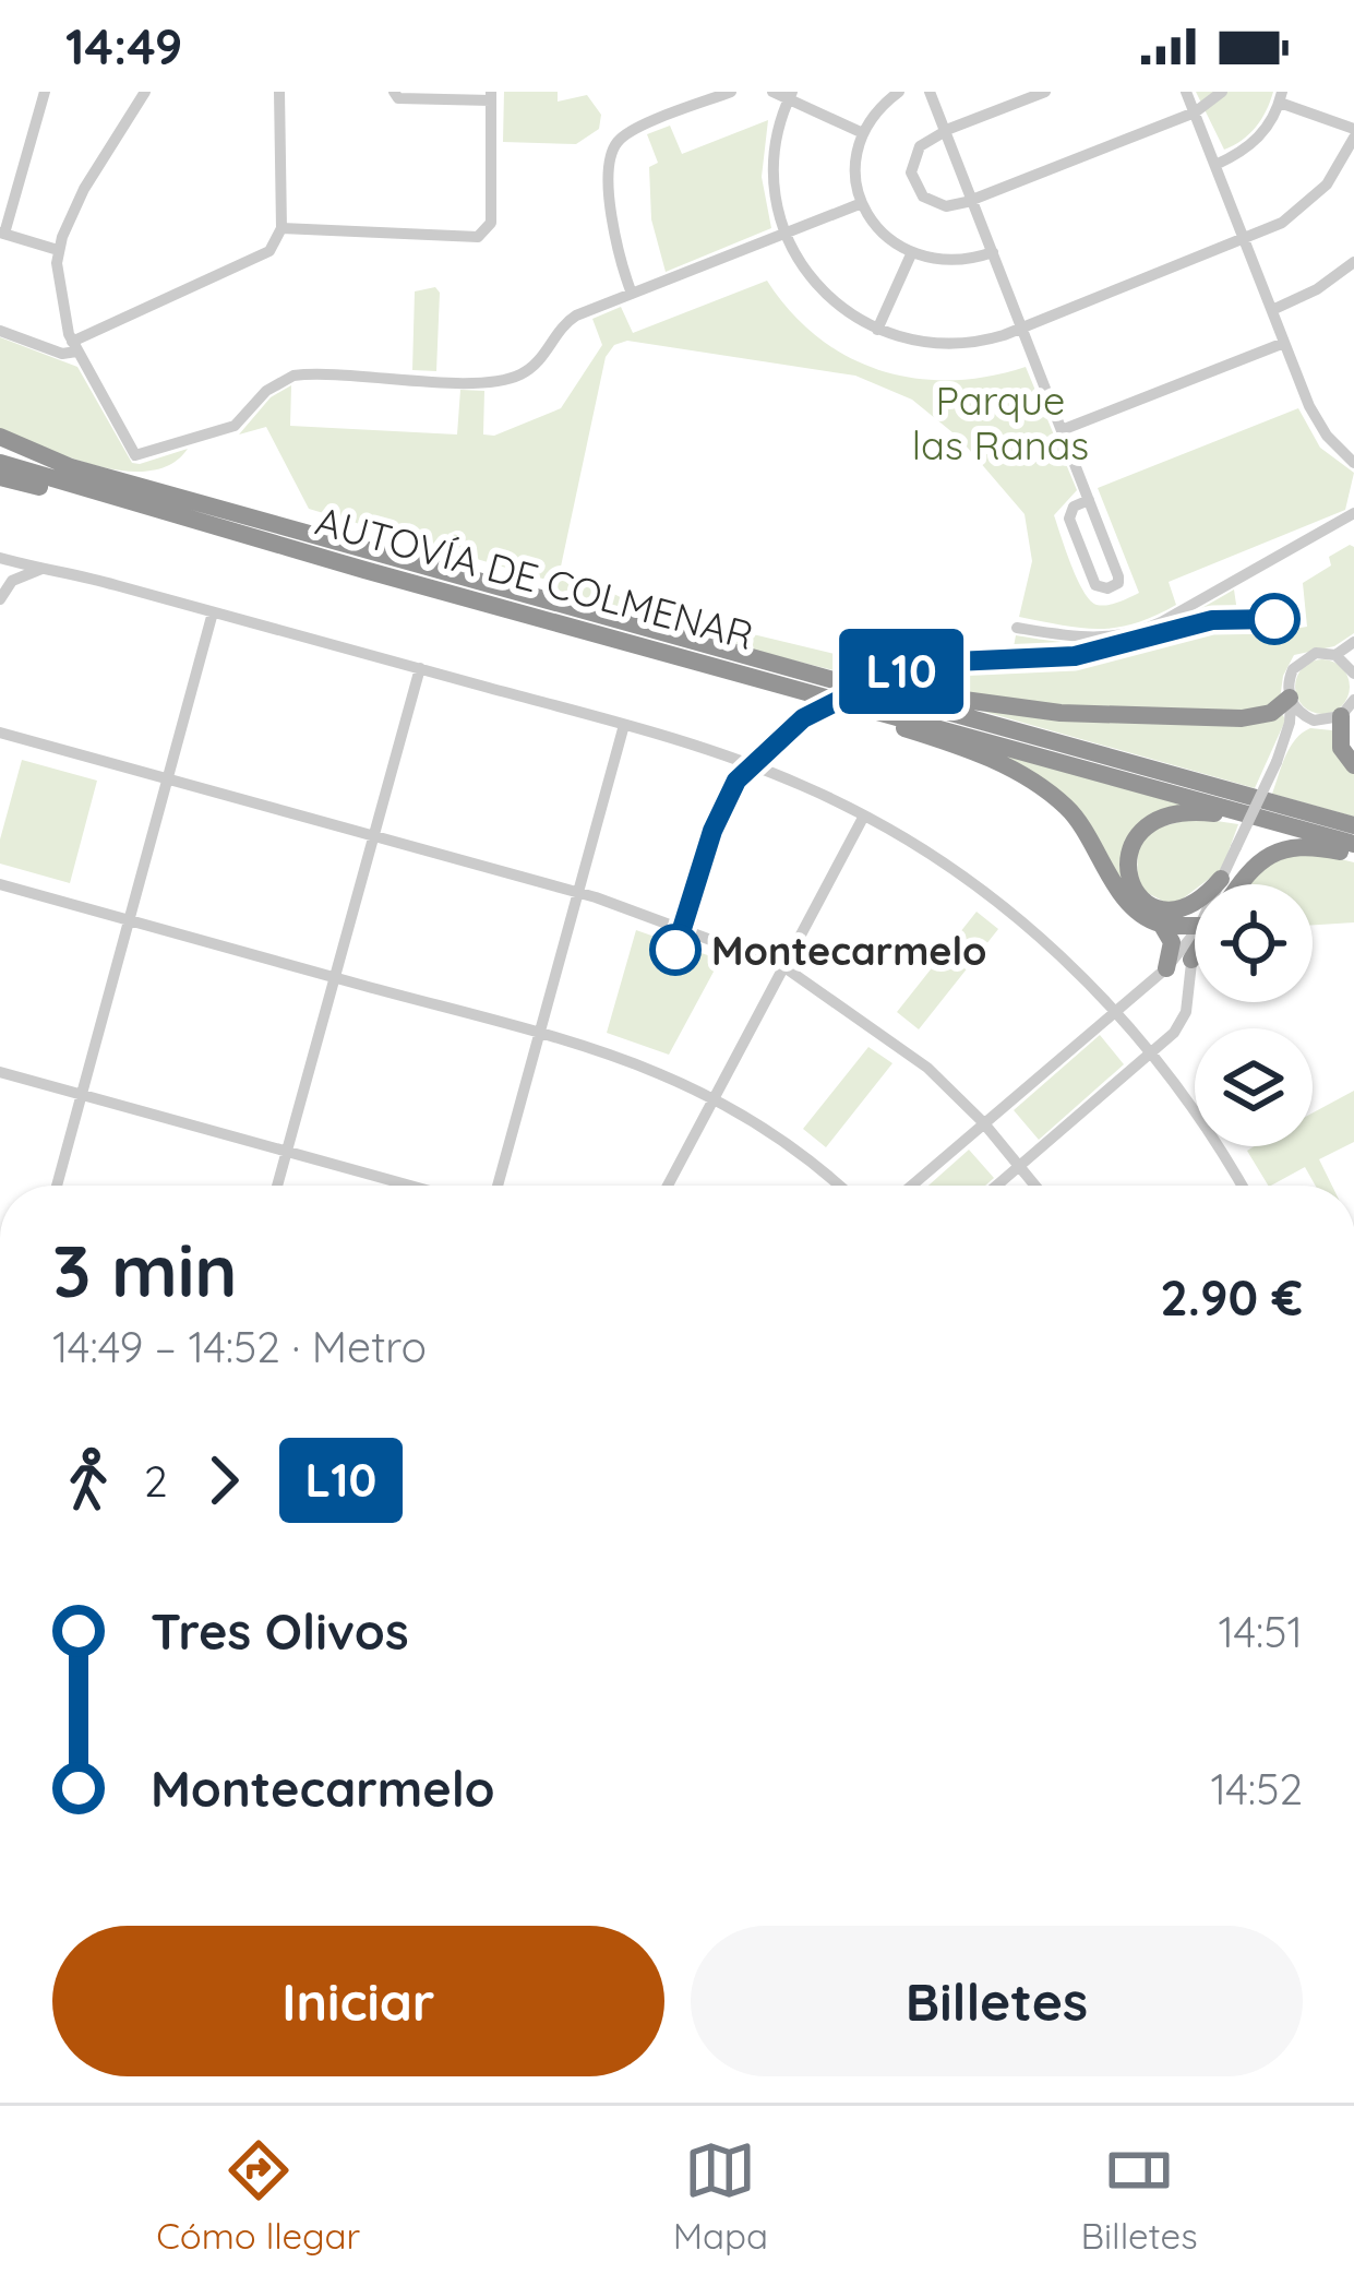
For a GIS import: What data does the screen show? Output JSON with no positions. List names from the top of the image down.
{
  "streets": {
    "highway": ["AUTOVÍA DE COLMENAR"]
  },
  "parks": ["Parque las Ranas"],
  "places": ["Montecarmelo"],
  "lines": ["metro line L10"],
  "page": {
    "status": "14:49",
    "on_map": "L10",
    "heading": ["3 min", "14:49 – 14:52 · Metro", "2.90 €"],
    "legs": ["2", "L10"],
    "list": [
      {
        "name": "Tres Olivos",
        "value": "14:51"
      },
      {
        "name": "Montecarmelo",
        "value": "14:52"
      }
    ],
    "buttons": ["Iniciar", "Billetes"],
    "tabs": ["Cómo llegar", "Mapa", "Billetes"]
  }
}
